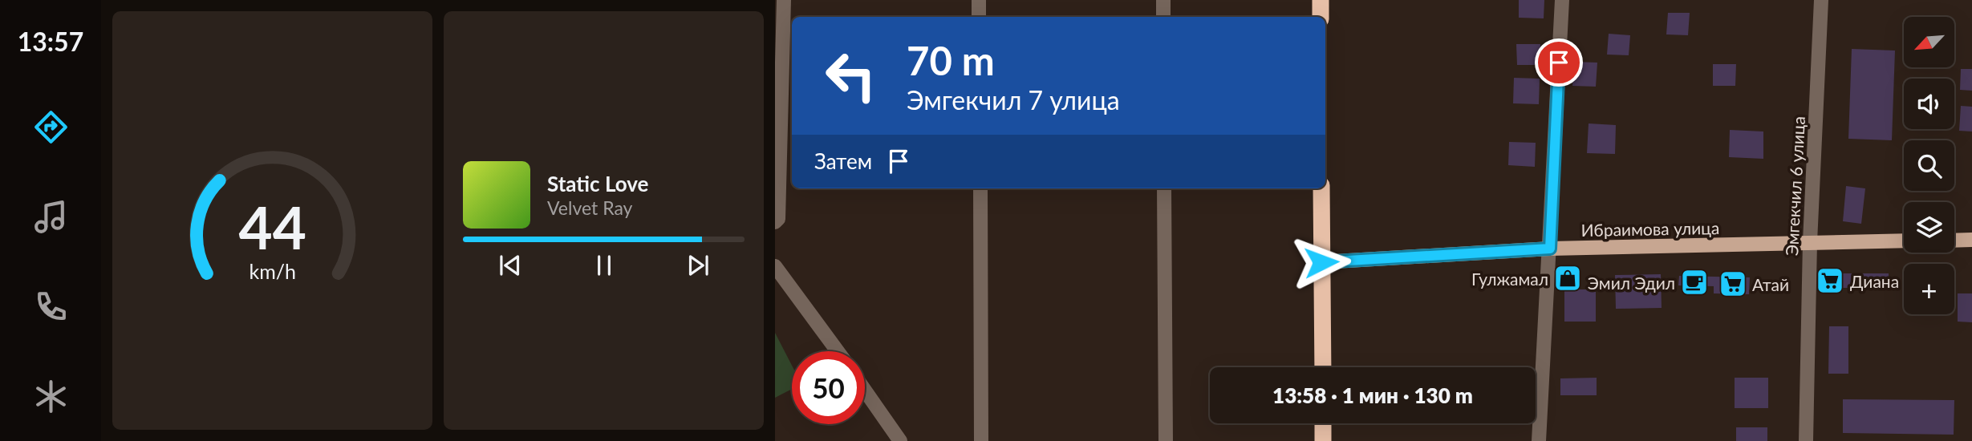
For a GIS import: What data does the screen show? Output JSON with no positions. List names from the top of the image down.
{
  "streets": {
    "main road": ["Ибраимова улица"],
    "street": ["Эмгекчил 6 улица"]
  },
  "crossings": [
    ["Эмгекчил 6 улица", "Ибраимова улица"]
  ],
  "places": {
    "shop": ["Гулжамал"],
    "supermarket": ["Диана", "Атай"],
    "cafe": ["Эмил Эдил"]
  },
  "north": "bottom left",
  "page": {
    "tabs": "13:57",
    "map_buttons": "+",
    "turn": ["70 m", "Эмгекчил 7 улица"],
    "then": "Затем",
    "song": ["Static Love", "Velvet Ray"],
    "limit": "50",
    "trip": "13:58 · 1 мин · 130 m",
    "gauge": ["44", "km/h"]
  }
}
